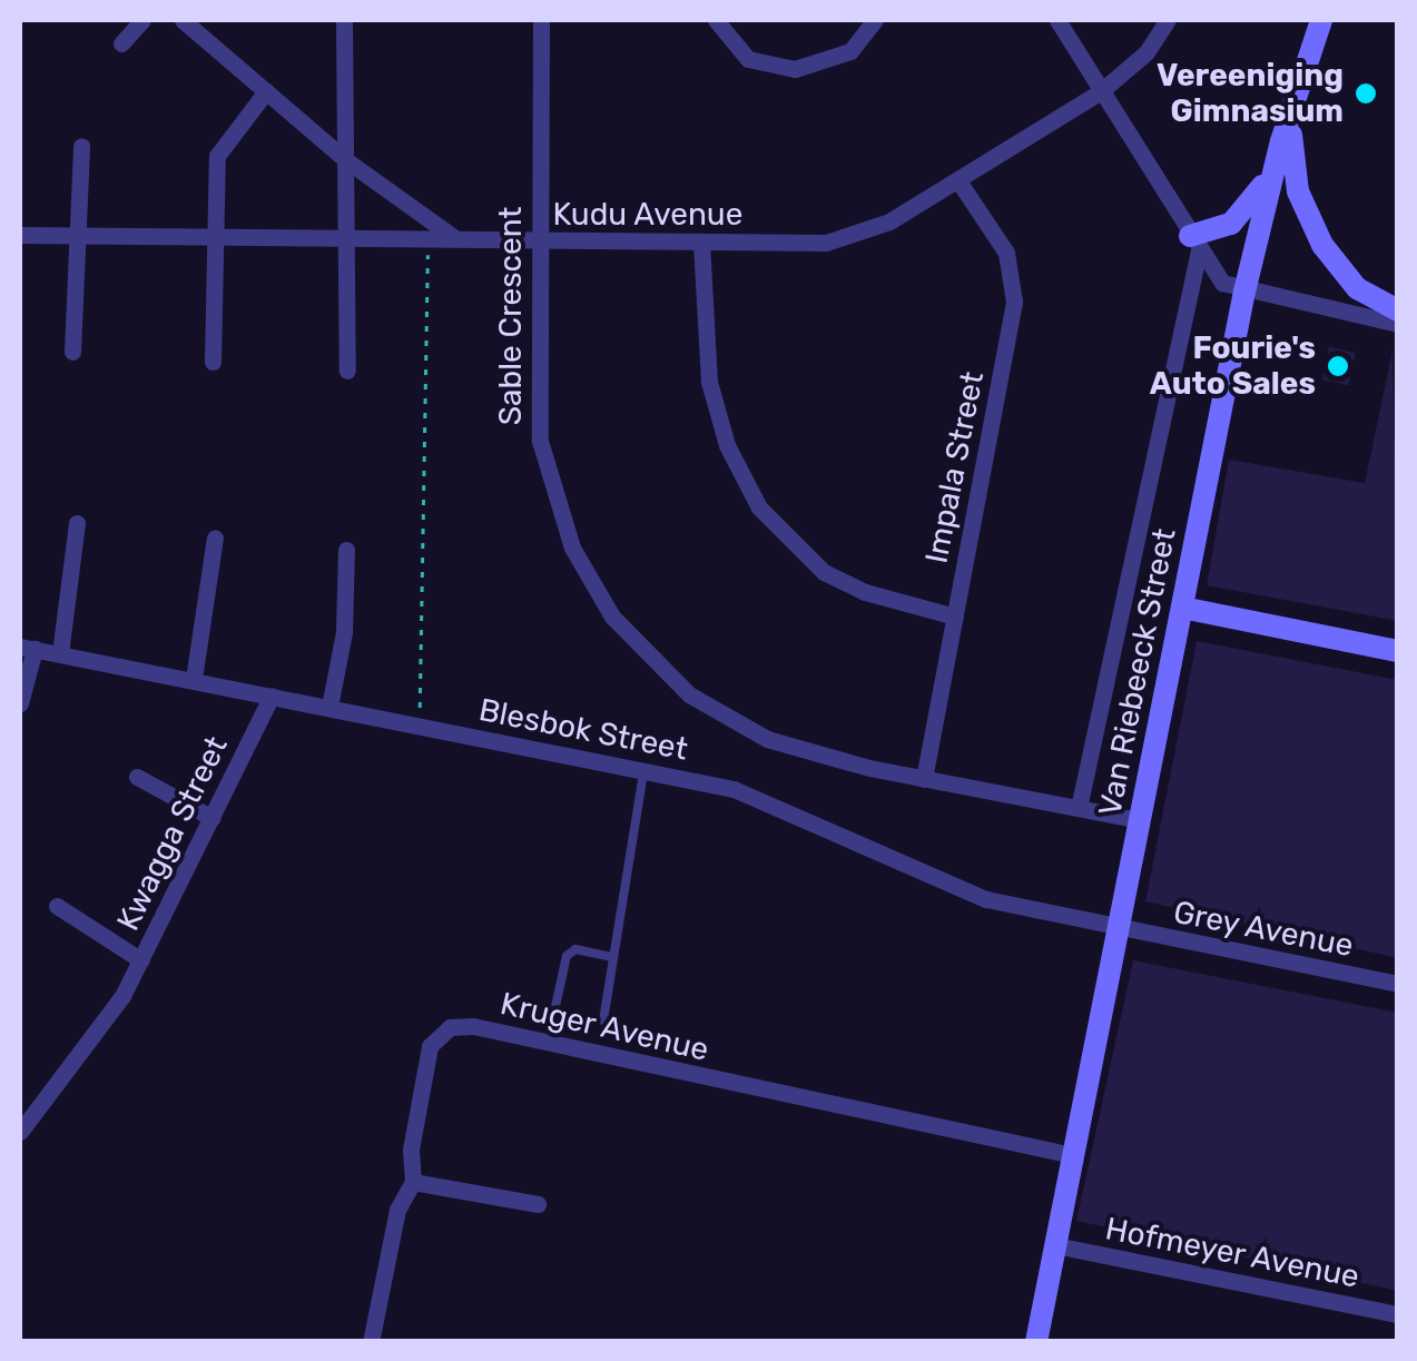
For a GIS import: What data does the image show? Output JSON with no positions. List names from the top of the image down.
{
  "streets": {
    "street": [
      "Kudu Avenue",
      "Sable Crescent",
      "Impala Street",
      "Van Riebeeck Street",
      "Blesbok Street",
      "Kwagga Street",
      "Grey Avenue",
      "Kruger Avenue",
      "Hofmeyer Avenue"
    ]
  },
  "crossings": [
    ["Kudu Avenue", "Sable Crescent"],
    ["Kudu Avenue", "Impala Street"],
    ["Sable Crescent", "Impala Street"],
    ["Sable Crescent", "Van Riebeeck Street"],
    ["Van Riebeeck Street", "Blesbok Street"],
    ["Van Riebeeck Street", "Grey Avenue"],
    ["Van Riebeeck Street", "Kruger Avenue"],
    ["Van Riebeeck Street", "Hofmeyer Avenue"],
    ["Blesbok Street", "Kwagga Street"],
    ["Blesbok Street", "Grey Avenue"]
  ],
  "places": ["Vereeniging Gimnasium", "Fourie's Auto Sales"]
}
